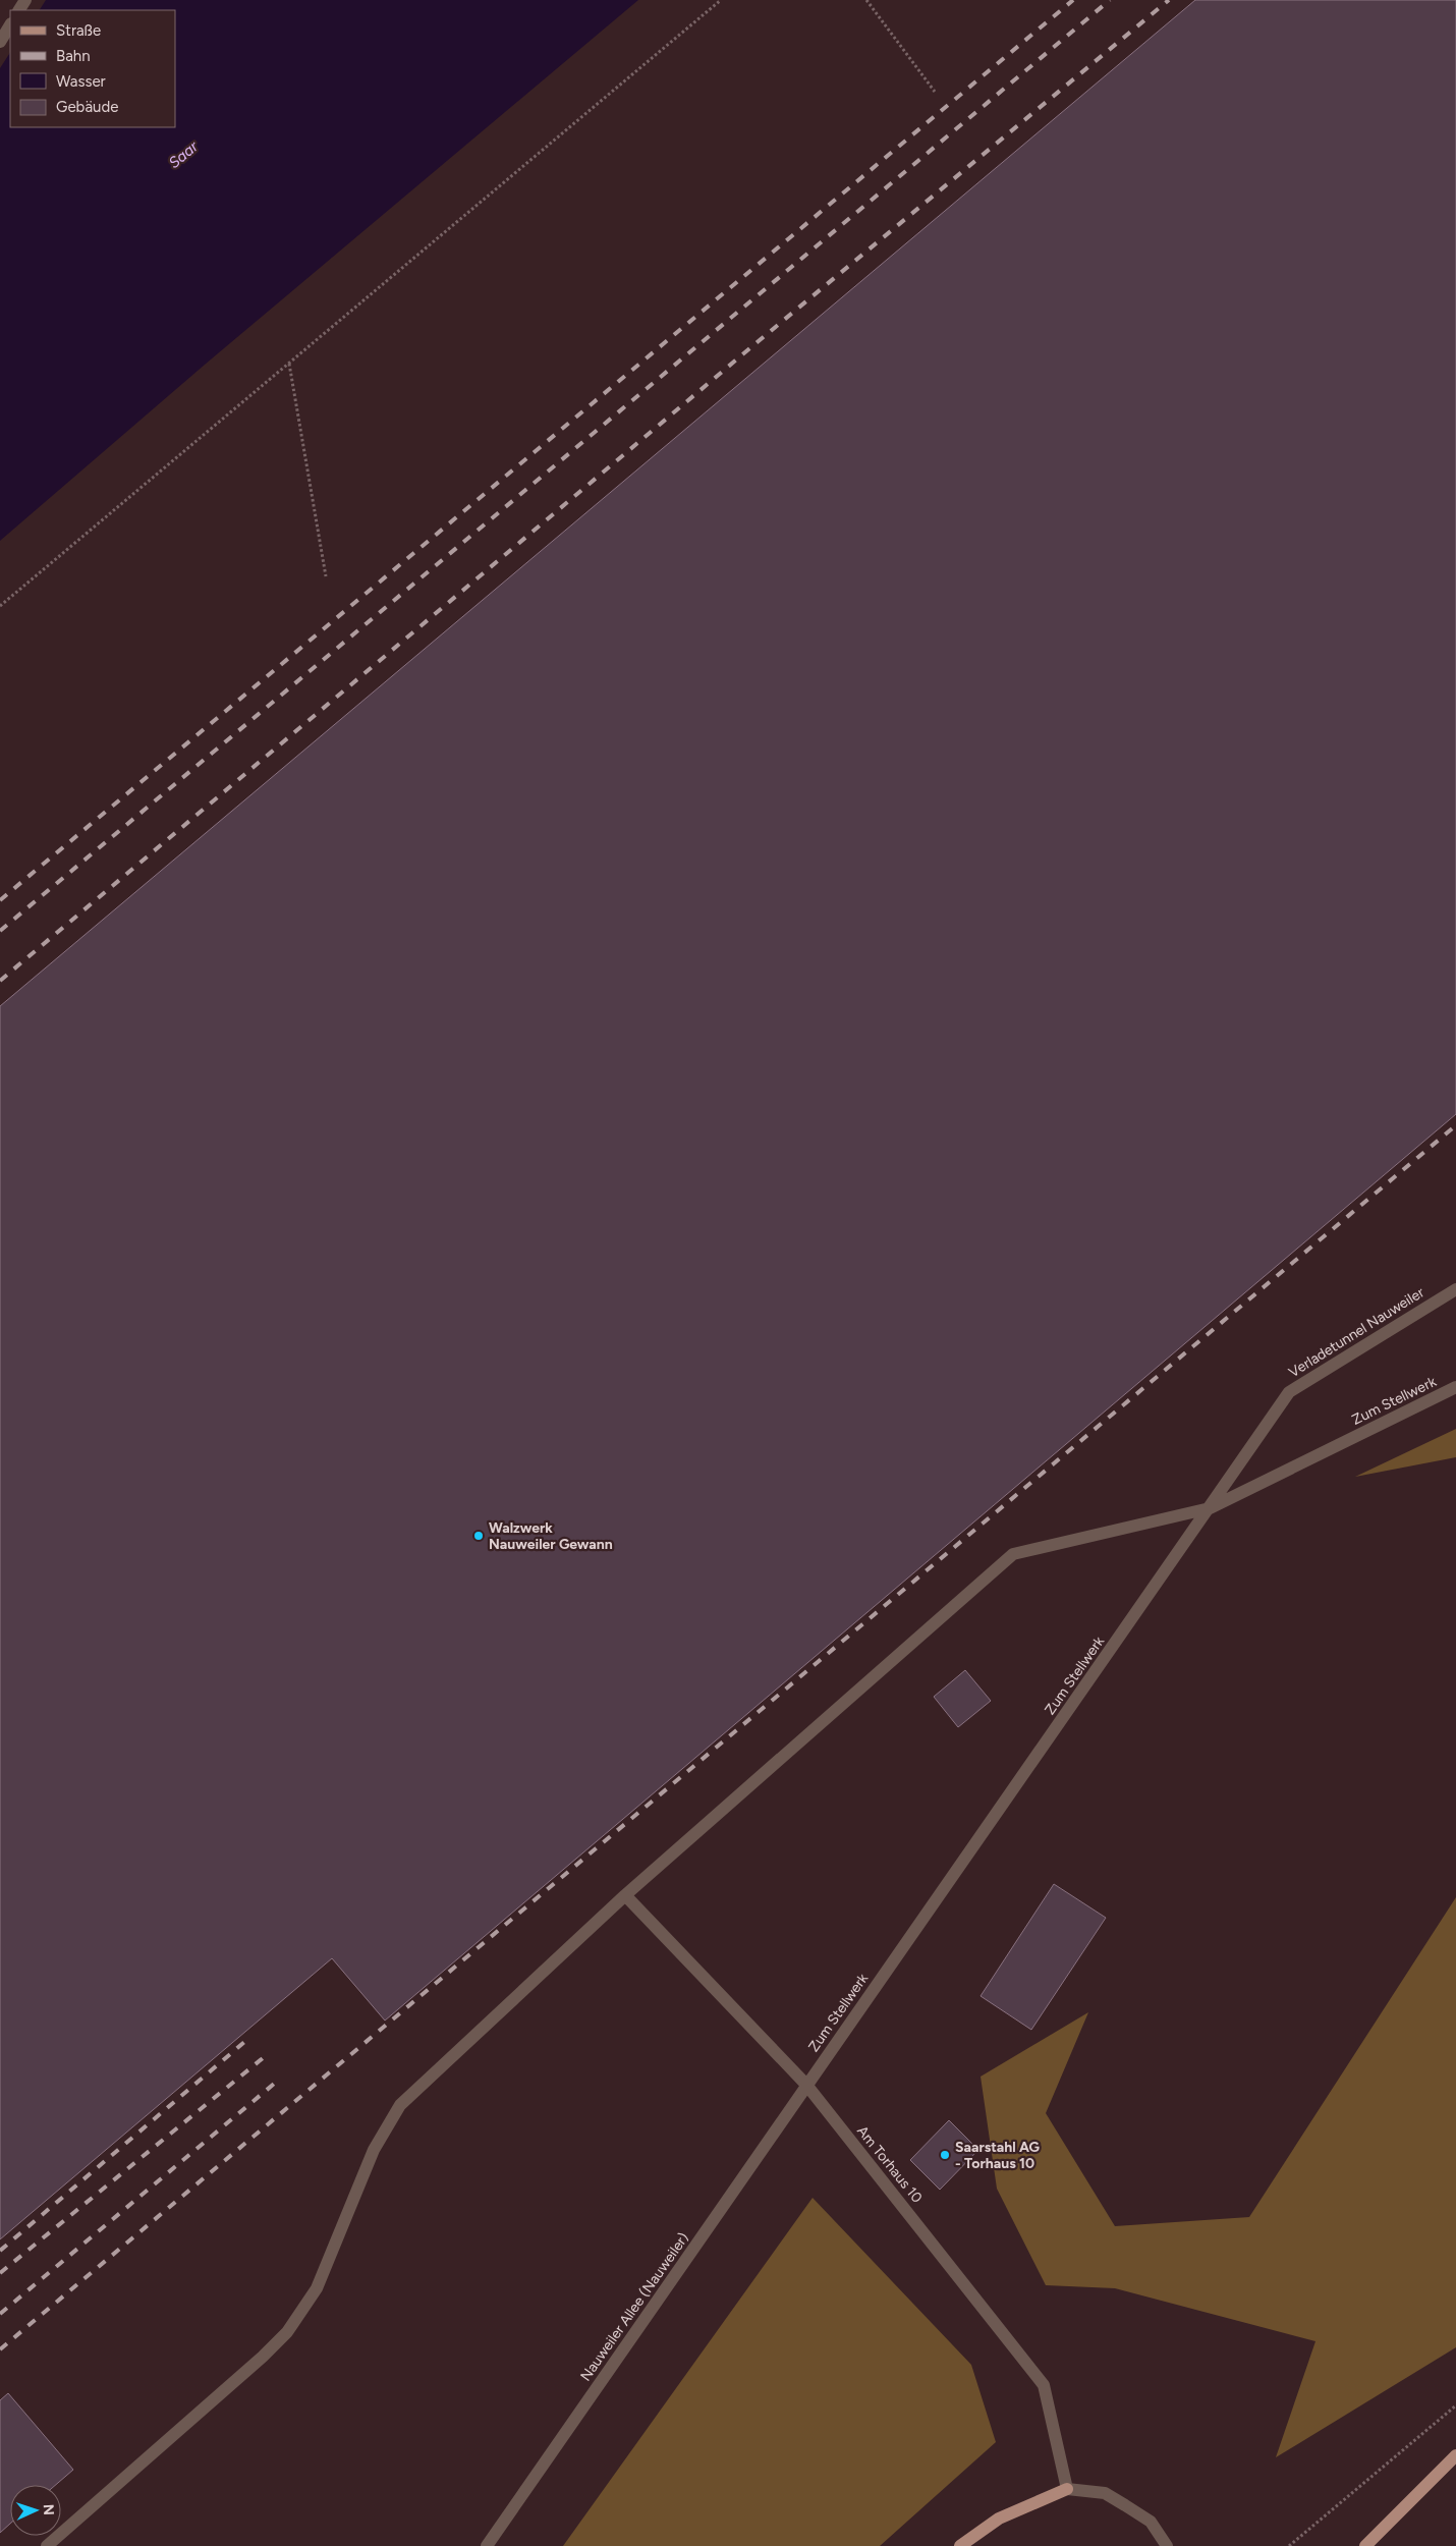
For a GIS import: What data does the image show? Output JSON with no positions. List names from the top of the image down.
{
  "streets": {
    "street": [
      "Verladetunnel Nauweiler",
      "Zum Stellwerk",
      "Am Torhaus 10",
      "Nauweiler Allee (Nauweiler)"
    ]
  },
  "crossings": [
    ["Verladetunnel Nauweiler", "Zum Stellwerk"],
    ["Zum Stellwerk", "Am Torhaus 10"],
    ["Zum Stellwerk", "Nauweiler Allee (Nauweiler)"],
    ["Am Torhaus 10", "Nauweiler Allee (Nauweiler)"]
  ],
  "water": ["Saar"],
  "places": ["Walzwerk Nauweiler Gewann", "Saarstahl AG - Torhaus 10"],
  "legend": [
    "Straße",
    "Bahn",
    "Wasser",
    "Gebäude"
  ],
  "north": "right"
}
